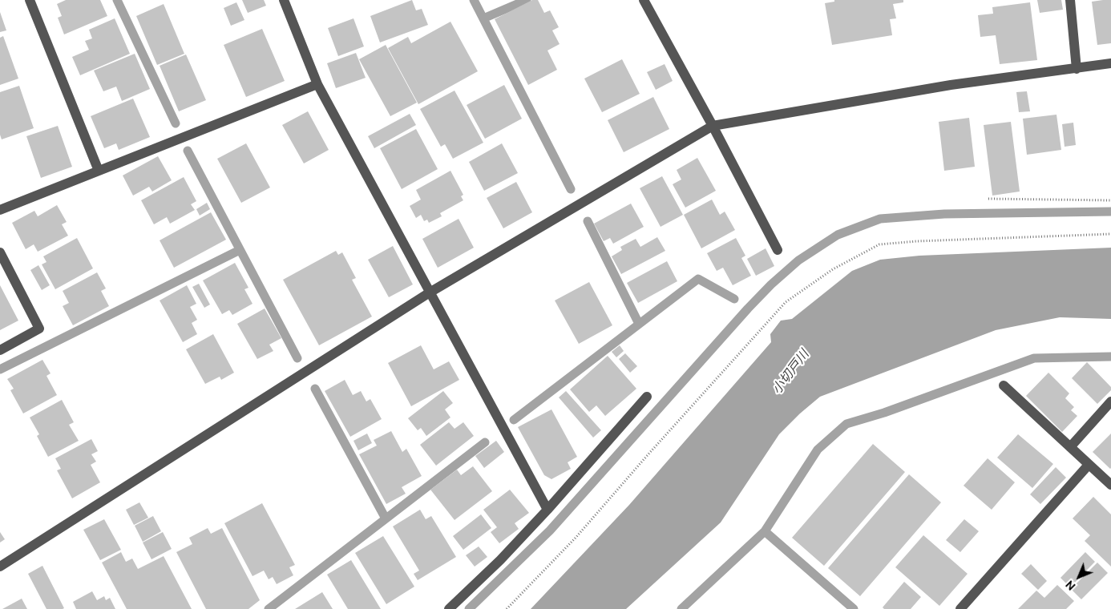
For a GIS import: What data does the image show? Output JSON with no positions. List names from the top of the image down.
{
  "water": ["小切戸川"],
  "north": "bottom left"
}
